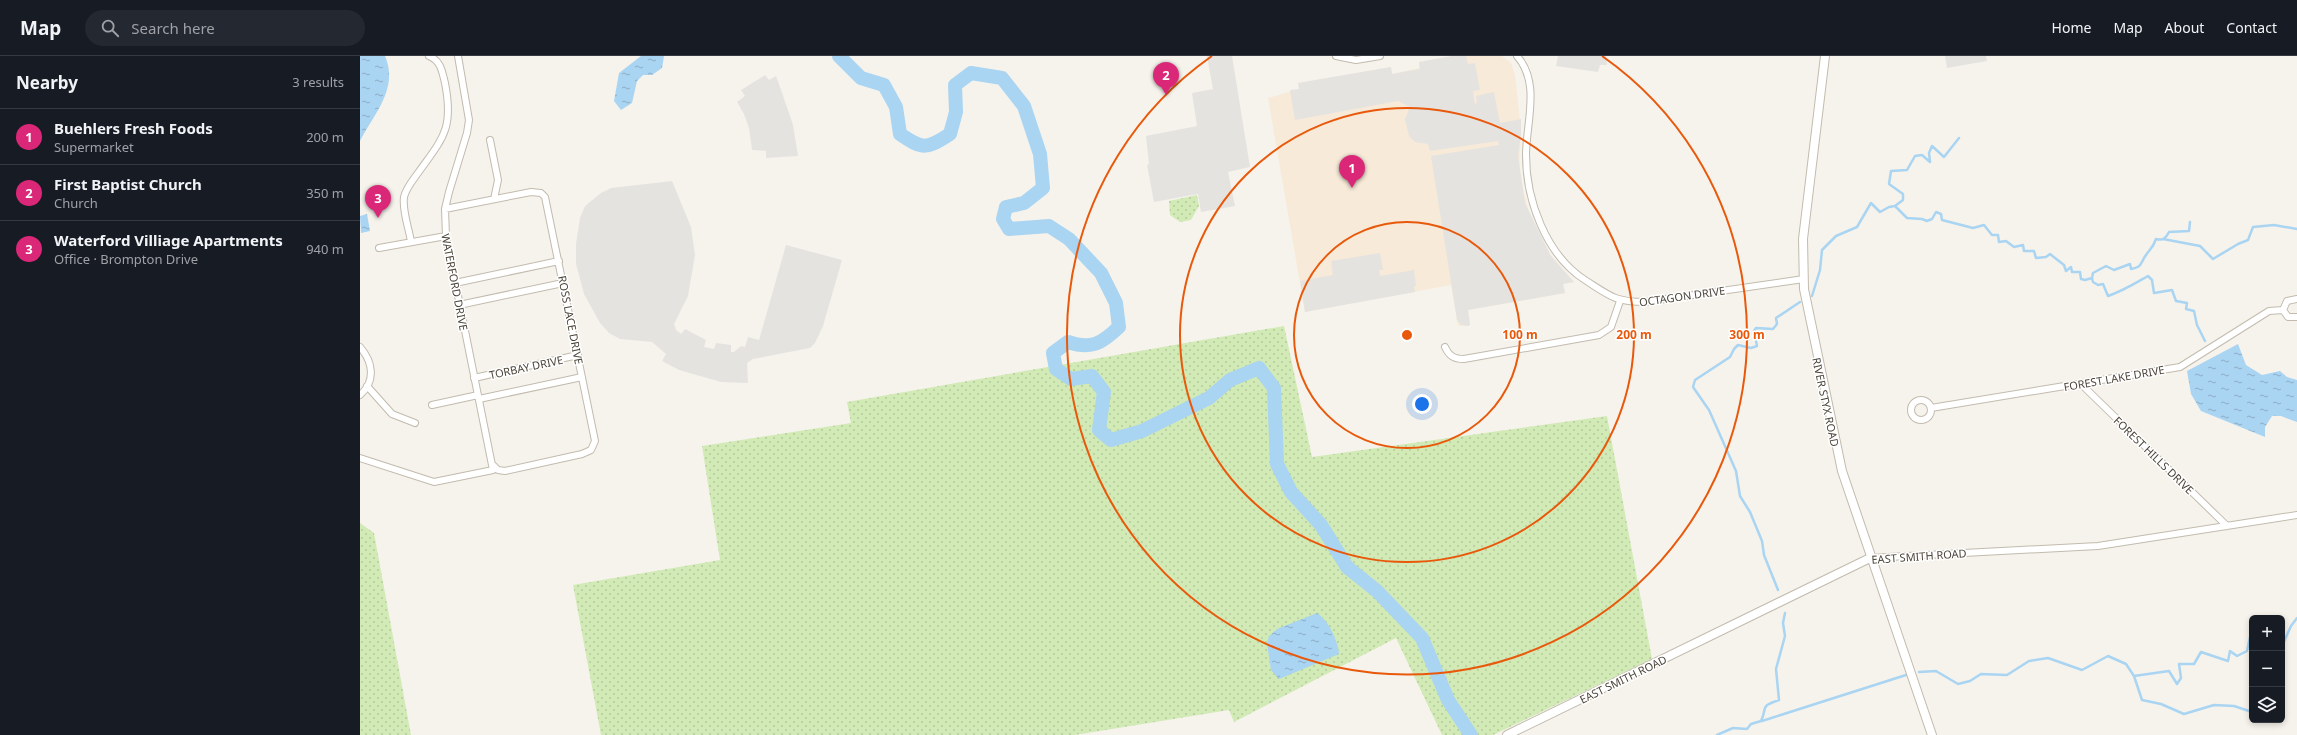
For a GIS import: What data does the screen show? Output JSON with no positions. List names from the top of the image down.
{
  "streets": {
    "street": [
      "WATERFORD DRIVE",
      "OCTAGON DRIVE",
      "ROSS LACE DRIVE",
      "TORBAY DRIVE",
      "FOREST LAKE DRIVE",
      "RIVER STYX ROAD",
      "FOREST HILLS DRIVE",
      "EAST SMITH ROAD"
    ]
  },
  "crossings": [
    ["WATERFORD DRIVE", "ROSS LACE DRIVE"],
    ["WATERFORD DRIVE", "TORBAY DRIVE"],
    ["OCTAGON DRIVE", "RIVER STYX ROAD"],
    ["ROSS LACE DRIVE", "TORBAY DRIVE"],
    ["FOREST LAKE DRIVE", "FOREST HILLS DRIVE"],
    ["RIVER STYX ROAD", "EAST SMITH ROAD"],
    ["FOREST HILLS DRIVE", "EAST SMITH ROAD"]
  ],
  "page": {
    "header": "Map",
    "search": "Search here",
    "nav": [
      "Home",
      "Map",
      "About",
      "Contact"
    ],
    "heading": ["Nearby", "3 results"],
    "pins": ["2", "1", "3"],
    "list": [
      {
        "mark": "1",
        "name": "Buehlers Fresh Foods",
        "note": "Supermarket",
        "value": "200 m"
      },
      {
        "mark": "2",
        "name": "First Baptist Church",
        "note": "Church",
        "value": "350 m"
      },
      {
        "mark": "3",
        "name": "Waterford Villiage Apartments",
        "note": "Office · Brompton Drive",
        "value": "940 m"
      }
    ],
    "map_buttons": ["+", "−"]
  },
  "rings": ["100 m", "200 m", "300 m"]
}
